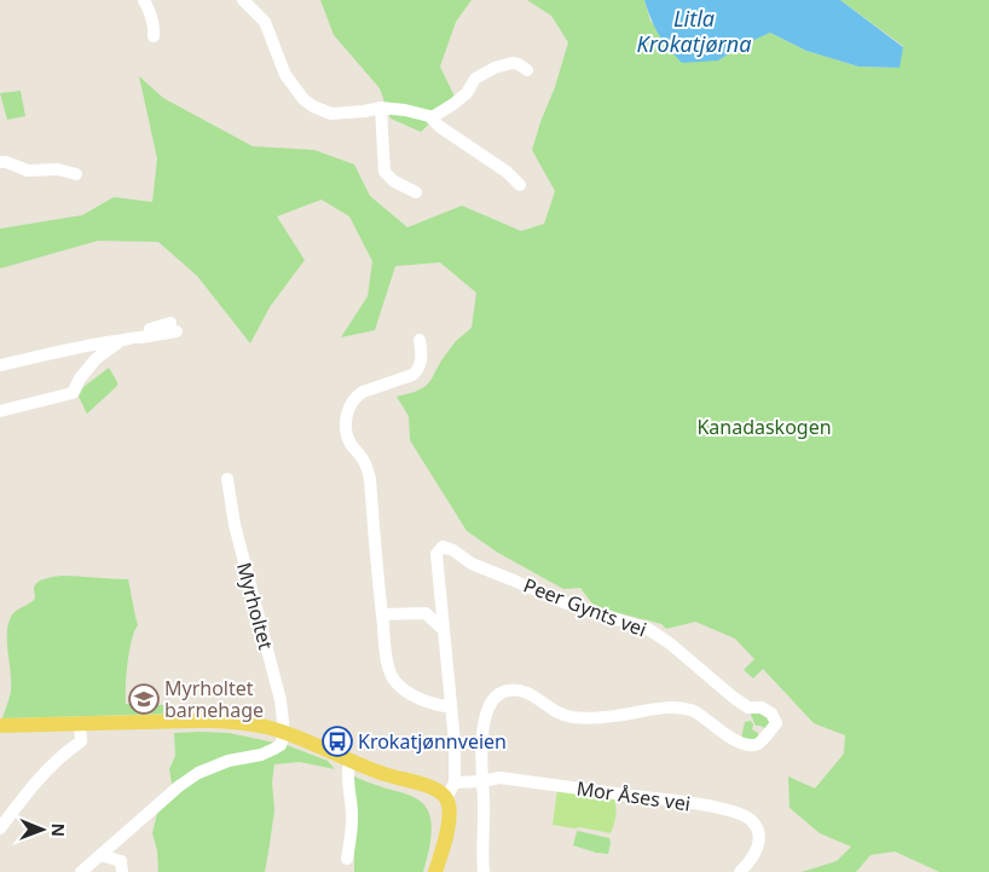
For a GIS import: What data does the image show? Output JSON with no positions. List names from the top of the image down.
{
  "streets": {
    "street": ["Myrholtet", "Peer Gynts vei", "Mor Åses vei"]
  },
  "crossings": [
    ["Peer Gynts vei", "Mor Åses vei"]
  ],
  "water": ["Litla Krokatjørna"],
  "parks": ["Kanadaskogen"],
  "places": {
    "school or university": ["Myrholtet barnehage"],
    "bus stop": ["Krokatjønnveien"]
  },
  "north": "right"
}
